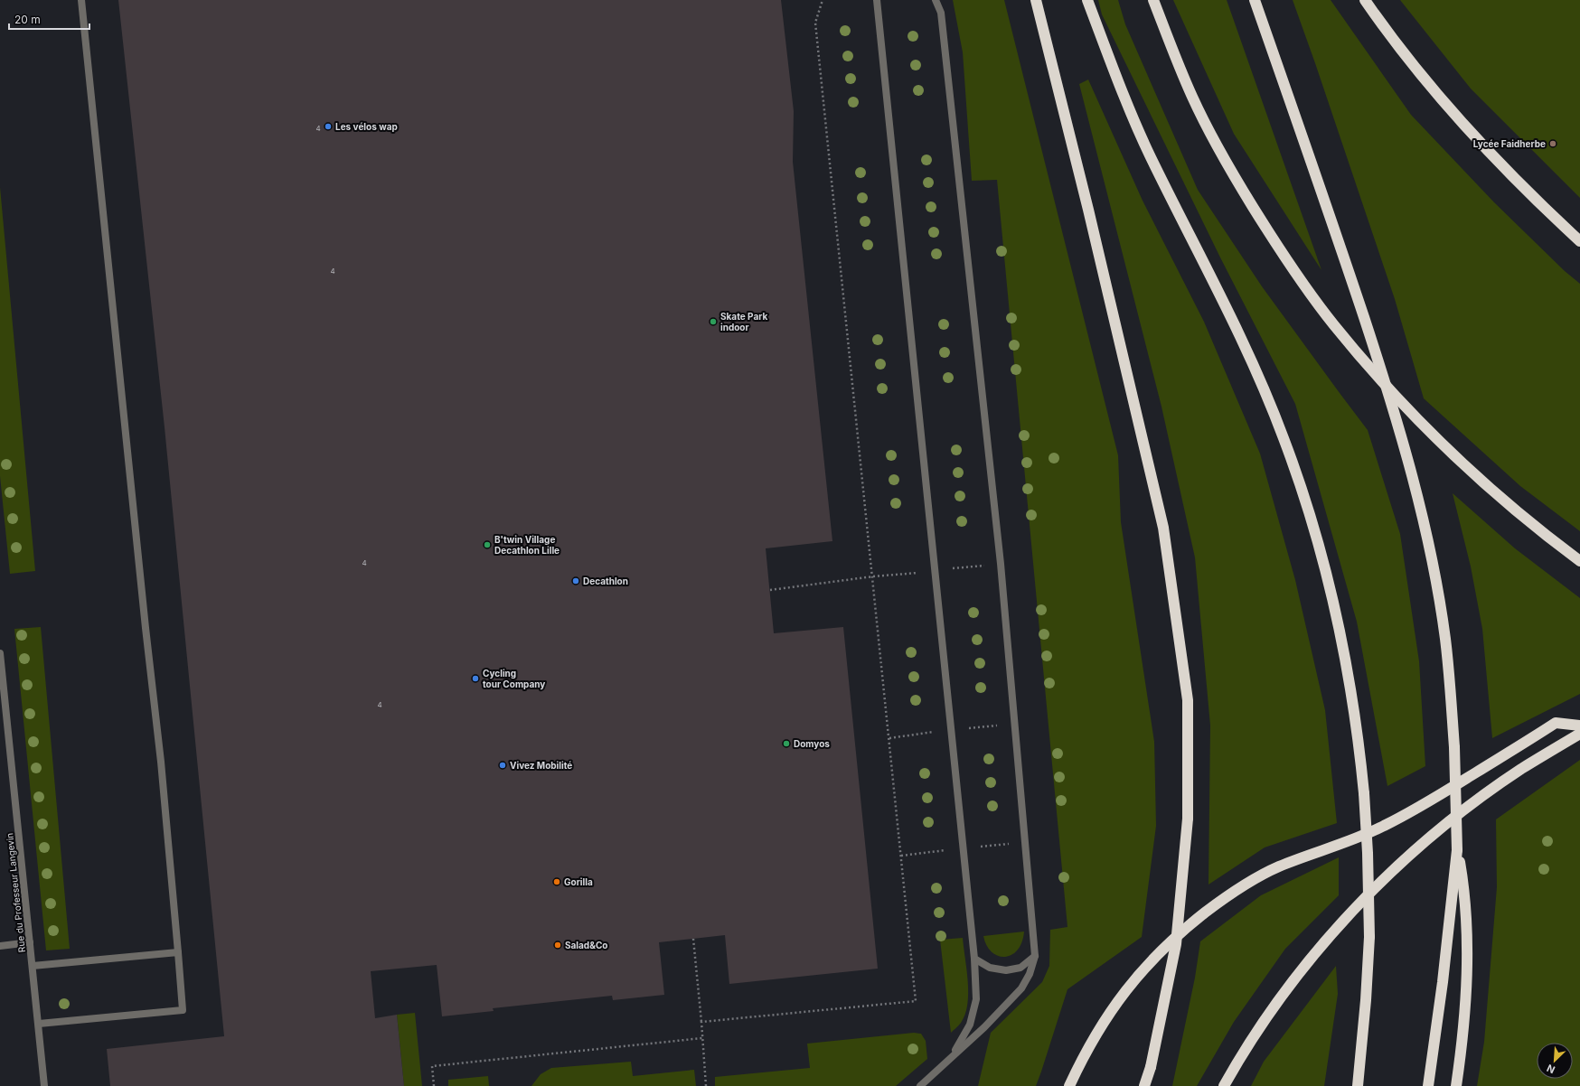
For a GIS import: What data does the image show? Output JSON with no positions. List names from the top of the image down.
{
  "streets": {
    "street": ["Rue du Professeur Langevin"]
  },
  "places": [
    "Les vélos wap",
    "Lycée Faidherbe",
    "Skate Park indoor",
    "B'twin Village Decathlon Lille",
    "Decathlon",
    "Cycling tour Company",
    "Domyos",
    "Vivez Mobilité",
    "Gorilla",
    "Salad&Co"
  ],
  "house_numbers": [
    "4",
    "4",
    "4",
    "4"
  ],
  "scale_bar": "20 m",
  "north": "bottom left"
}
